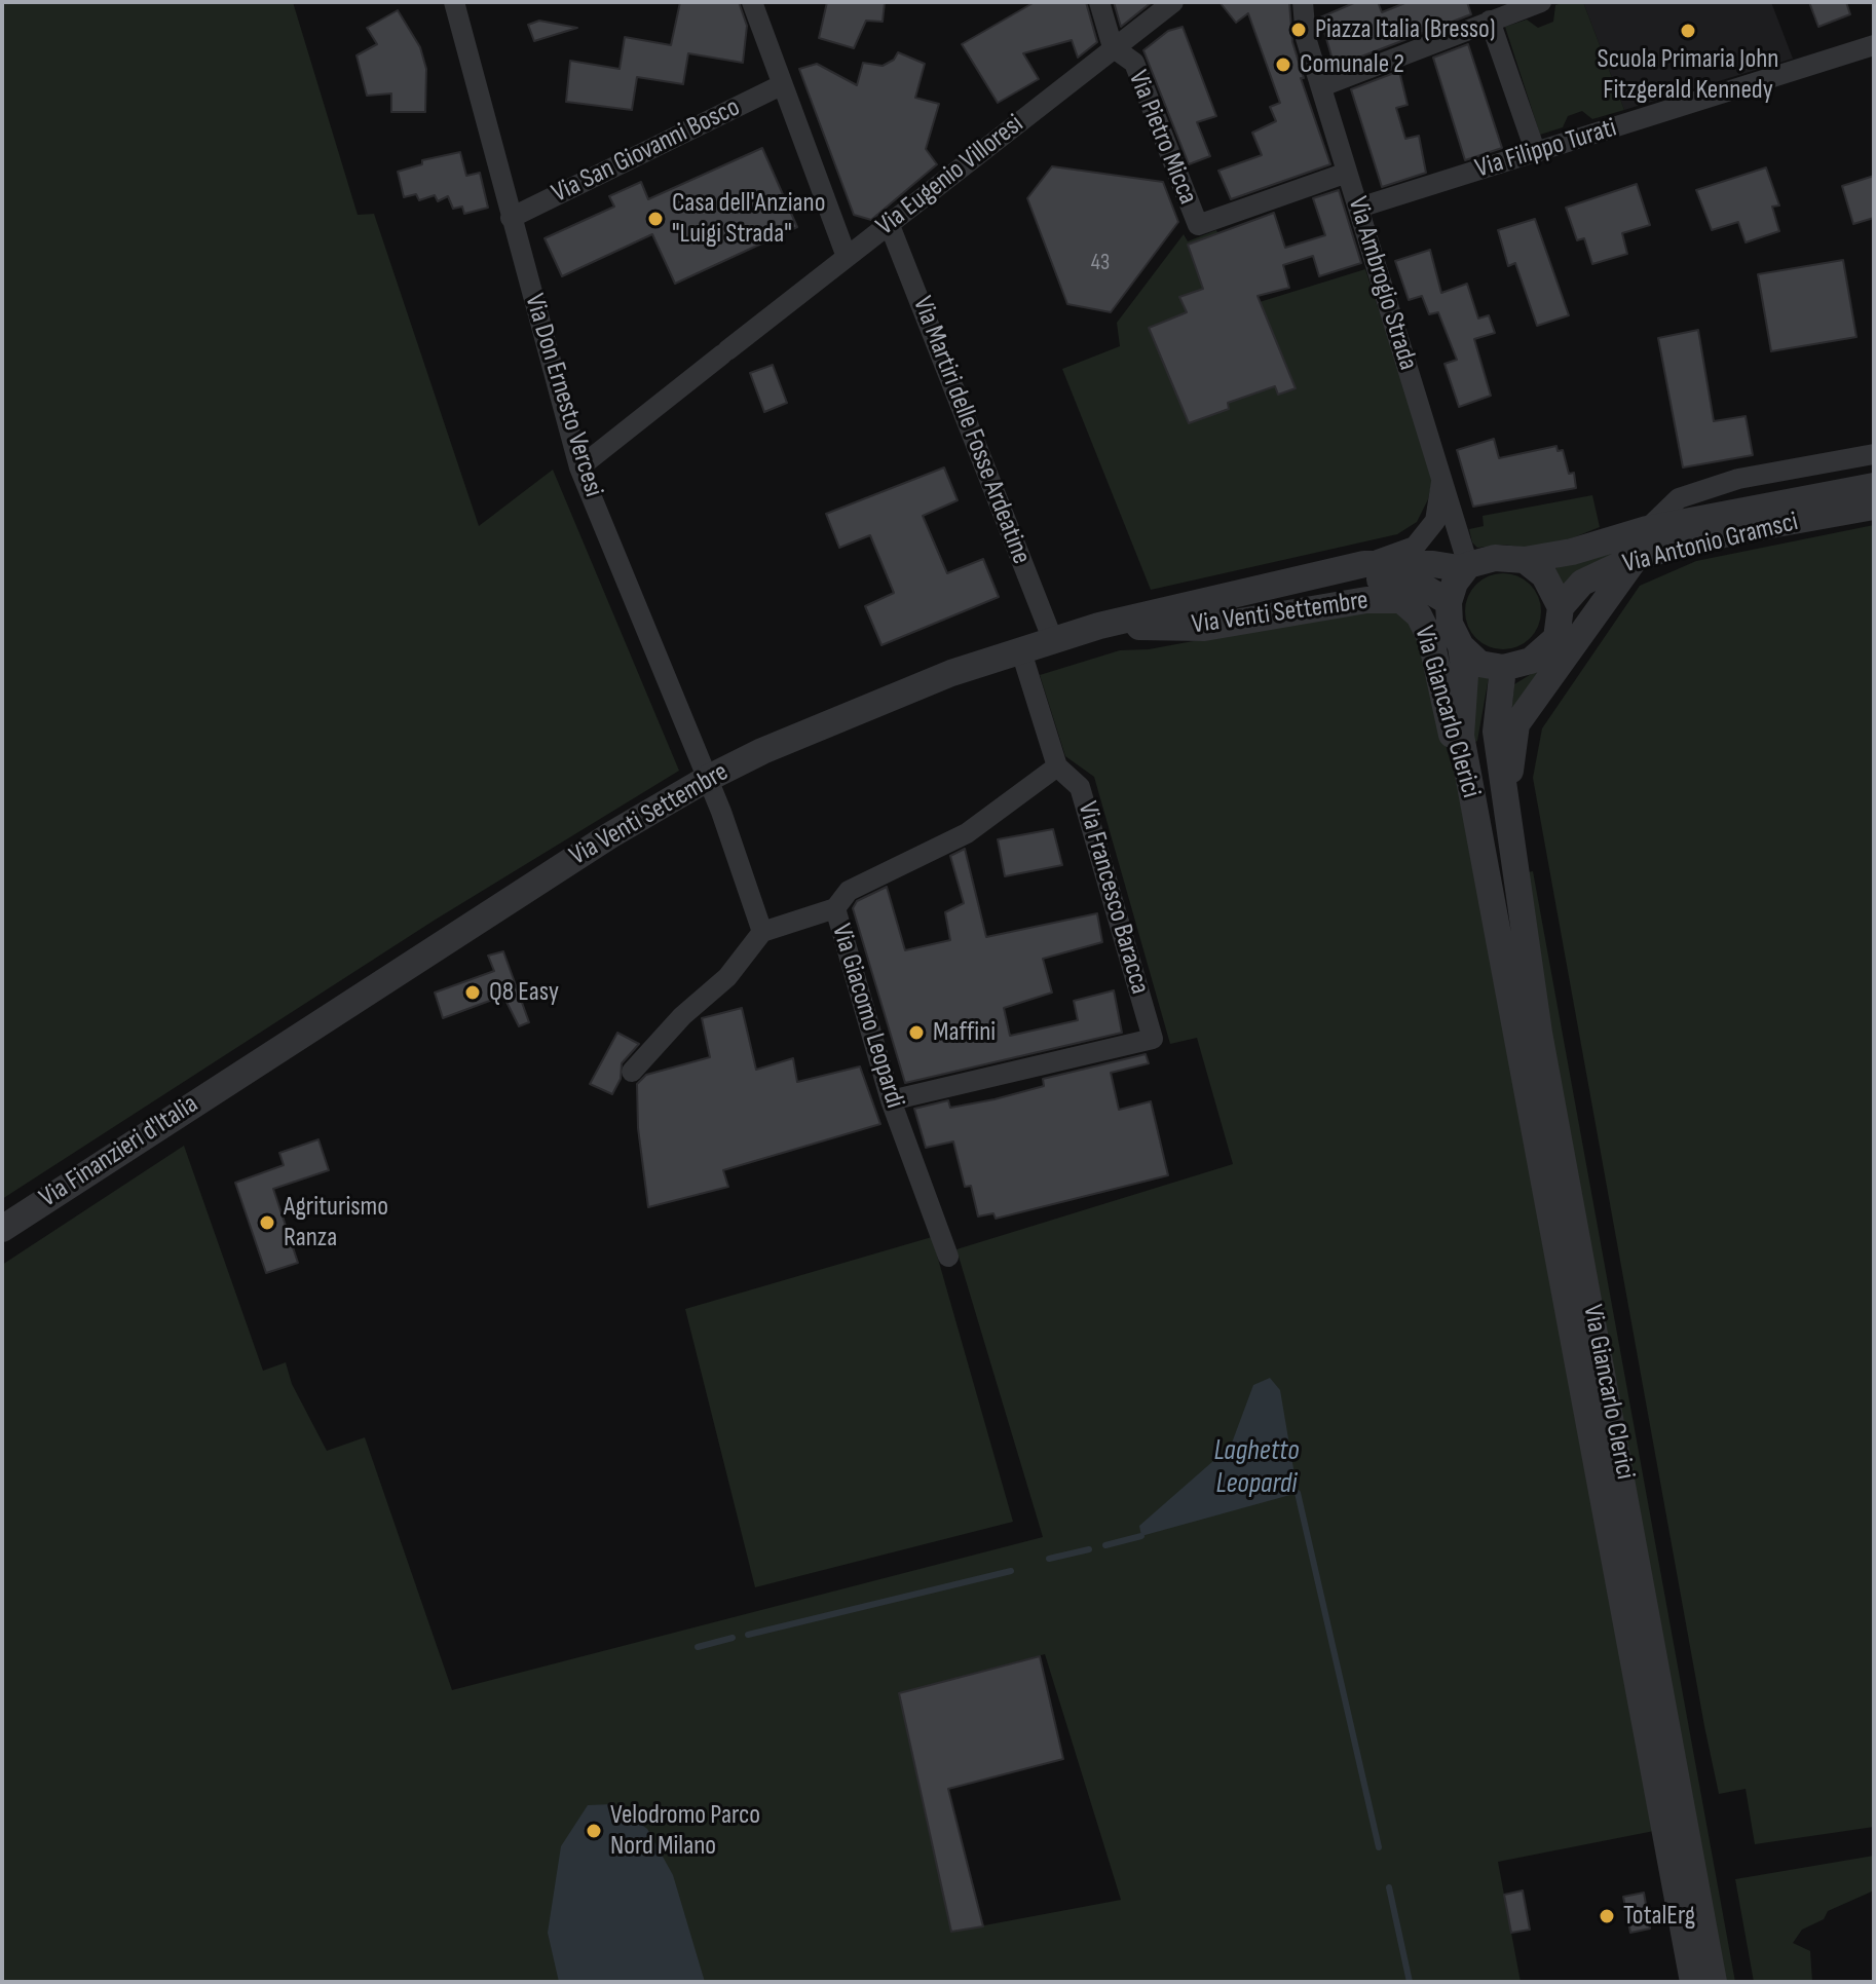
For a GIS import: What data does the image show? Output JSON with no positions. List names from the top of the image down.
{
  "streets": {
    "street": [
      "Via Pietro Micca",
      "Via Filippo Turati",
      "Via San Giovanni Bosco",
      "Via Eugenio Villoresi",
      "Via Ambrogio Strada",
      "Via Don Ernesto Vercesi",
      "Via Martiri delle Fosse Ardeatine",
      "Via Antonio Gramsci",
      "Via Venti Settembre",
      "Via Giancarlo Clerici",
      "Via Francesco Baracca",
      "Via Giacomo Leopardi",
      "Via Finanzieri d'Italia"
    ]
  },
  "crossings": [
    ["Via Pietro Micca", "Via Eugenio Villoresi"],
    ["Via Pietro Micca", "Via Ambrogio Strada"],
    ["Via Filippo Turati", "Via Ambrogio Strada"],
    ["Via San Giovanni Bosco", "Via Don Ernesto Vercesi"],
    ["Via Eugenio Villoresi", "Via Don Ernesto Vercesi"],
    ["Via Eugenio Villoresi", "Via Martiri delle Fosse Ardeatine"],
    ["Via Ambrogio Strada", "Via Antonio Gramsci"],
    ["Via Ambrogio Strada", "Via Venti Settembre"],
    ["Via Ambrogio Strada", "Via Giancarlo Clerici"],
    ["Via Don Ernesto Vercesi", "Via Venti Settembre"],
    ["Via Martiri delle Fosse Ardeatine", "Via Venti Settembre"],
    ["Via Antonio Gramsci", "Via Venti Settembre"],
    ["Via Antonio Gramsci", "Via Giancarlo Clerici"],
    ["Via Venti Settembre", "Via Giancarlo Clerici"],
    ["Via Venti Settembre", "Via Francesco Baracca"],
    ["Via Venti Settembre", "Via Finanzieri d'Italia"],
    ["Via Francesco Baracca", "Via Giacomo Leopardi"]
  ],
  "water": ["Laghetto Leopardi"],
  "places": [
    "Piazza Italia (Bresso)",
    "Scuola Primaria John Fitzgerald Kennedy",
    "Comunale 2",
    "Casa dell'Anziano \"Luigi Strada\"",
    "Q8 Easy",
    "Maffini",
    "Agriturismo Ranza",
    "Velodromo Parco Nord Milano",
    "TotalErg"
  ],
  "house_numbers": ["43"]
}
